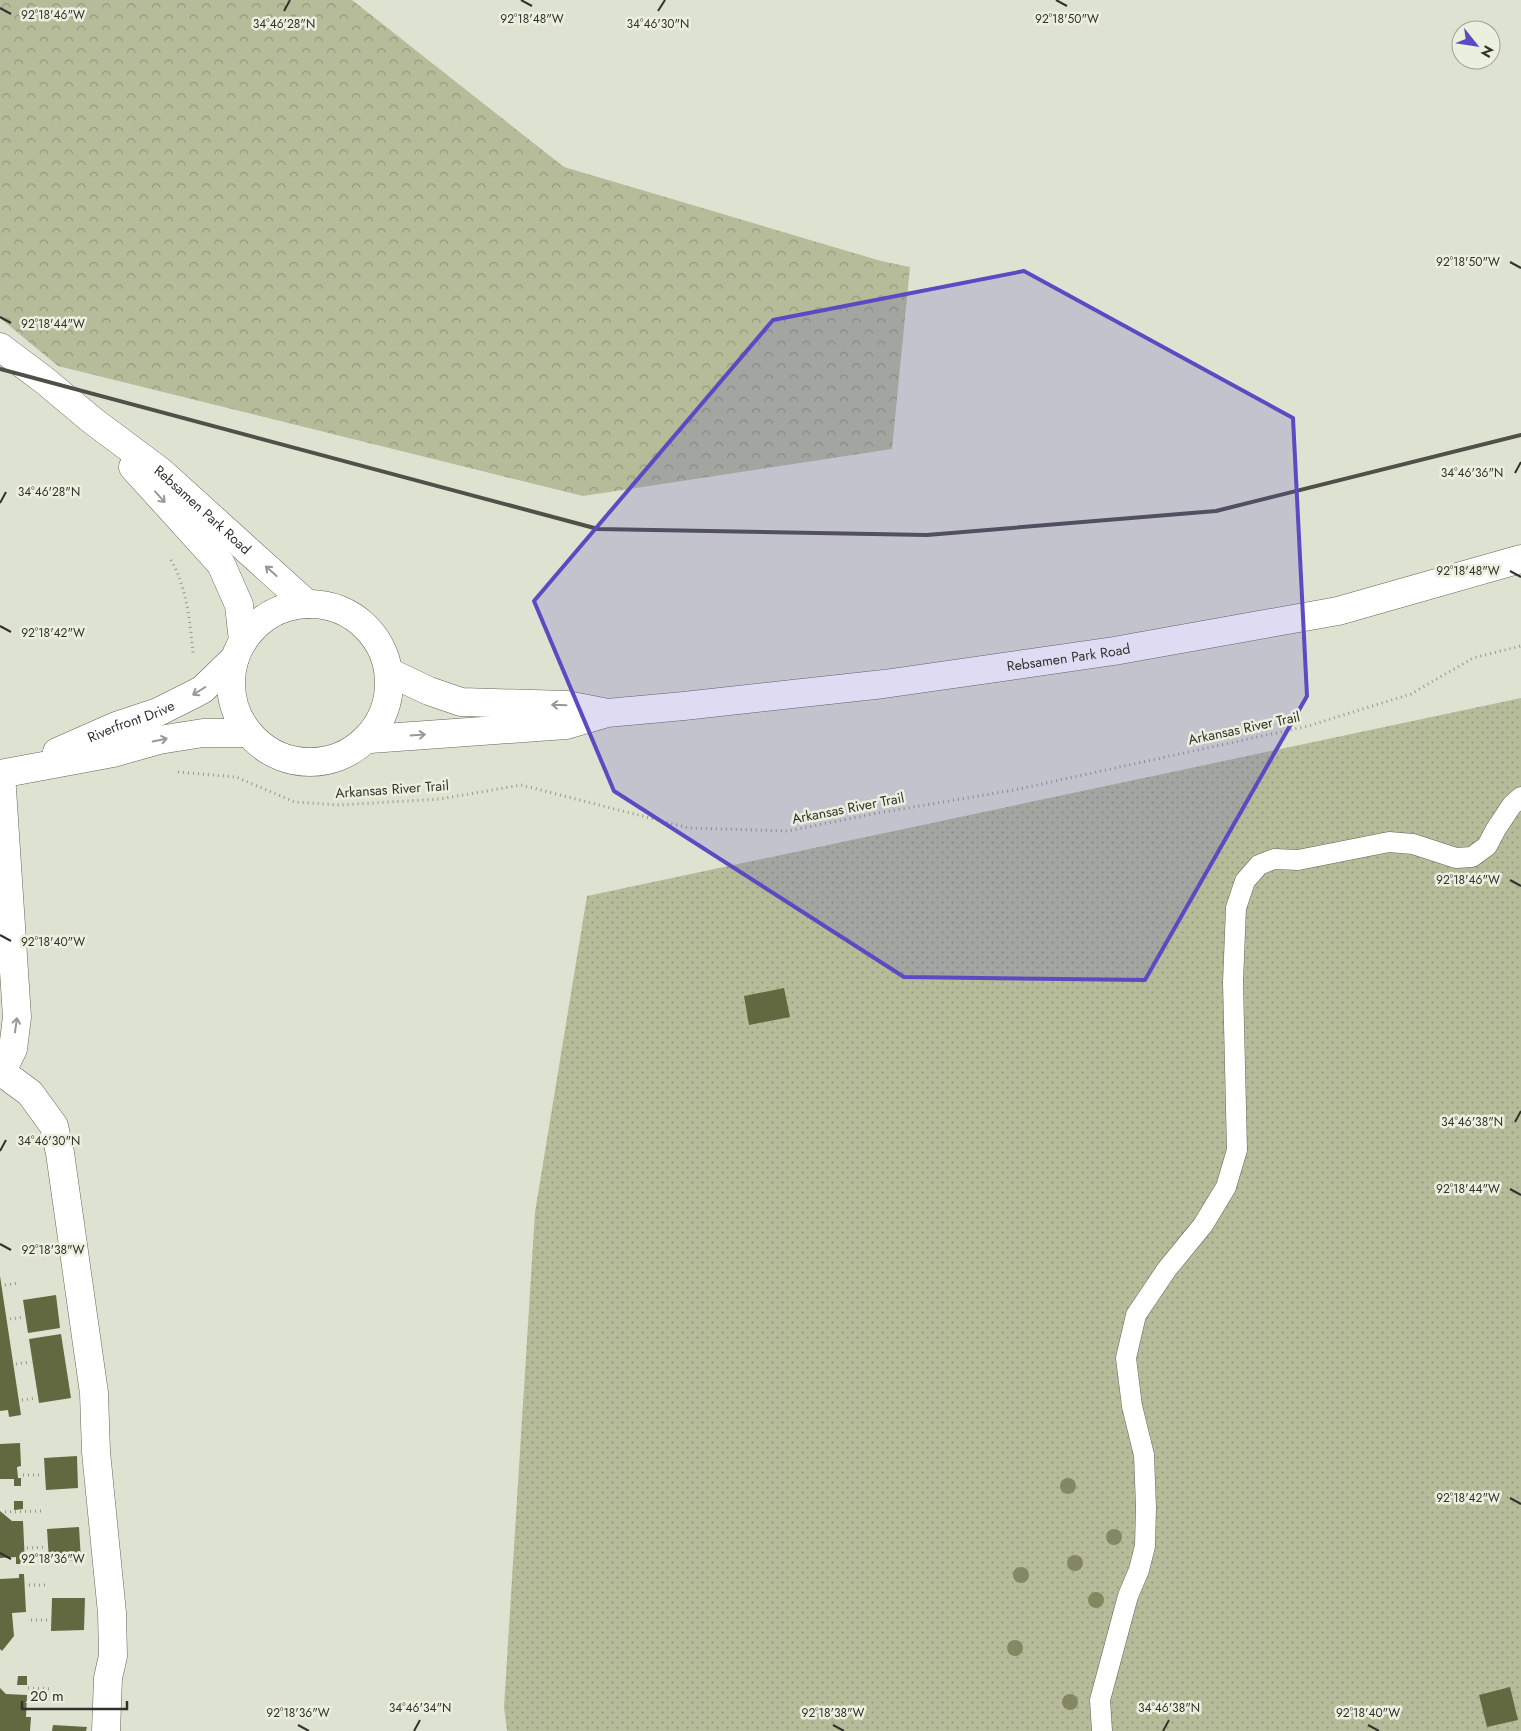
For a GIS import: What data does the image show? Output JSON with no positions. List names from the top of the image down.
{
  "streets": {
    "street": ["Rebsamen Park Road", "Riverfront Drive"],
    "path": ["Arkansas River Trail"]
  },
  "crossings": [
    ["Rebsamen Park Road", "Riverfront Drive"]
  ],
  "scale_bar": "20 m",
  "north": "bottom right",
  "coordinates": [
    "92°18'46\"W",
    "92°18'48\"W",
    "92°18'50\"W",
    "34°46'28\"N",
    "34°46'30\"N",
    "92°18'44\"W",
    "34°46'36\"N",
    "92°18'42\"W",
    "92°18'40\"W",
    "34°46'38\"N",
    "92°18'38\"W",
    "92°18'36\"W",
    "34°46'34\"N"
  ]
}
